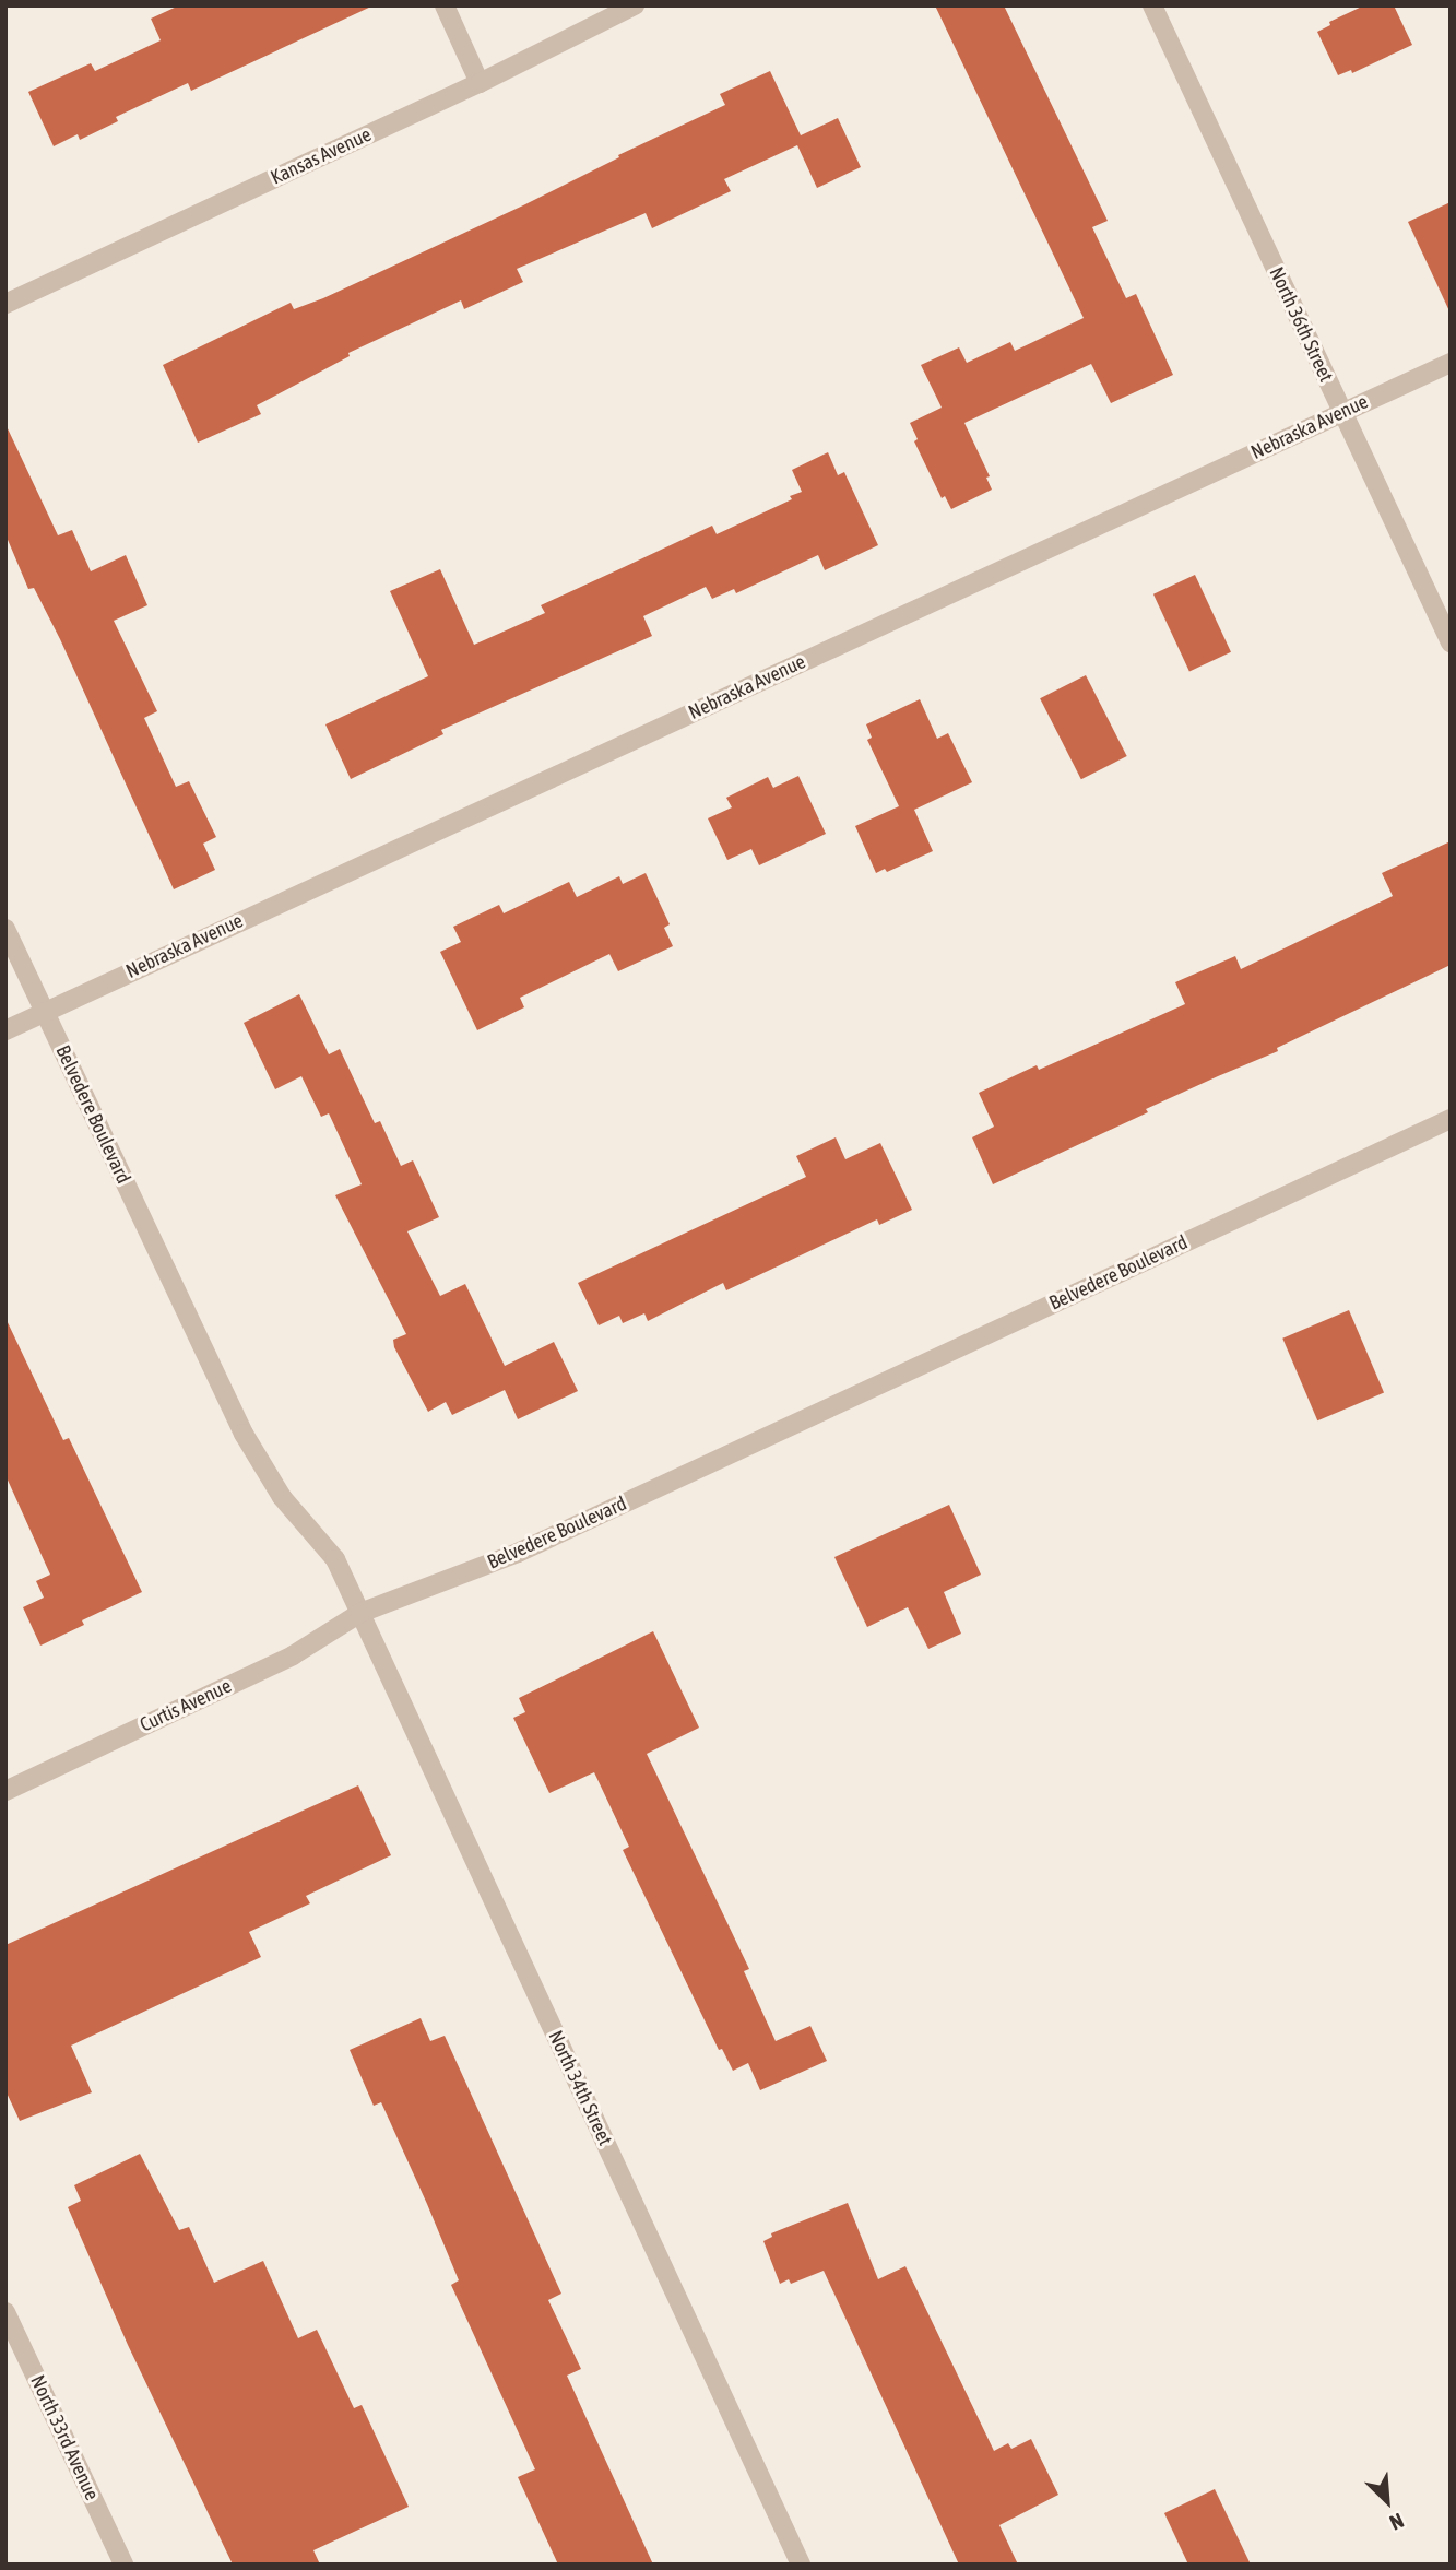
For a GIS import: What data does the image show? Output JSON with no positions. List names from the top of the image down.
{
  "streets": {
    "street": [
      "Kansas Avenue",
      "North 36th Street",
      "Nebraska Avenue",
      "Belvedere Boulevard",
      "Curtis Avenue",
      "North 34th Street",
      "North 33rd Avenue"
    ]
  },
  "crossings": [
    ["North 36th Street", "Nebraska Avenue"],
    ["Nebraska Avenue", "Belvedere Boulevard"],
    ["Belvedere Boulevard", "Curtis Avenue"],
    ["Belvedere Boulevard", "North 34th Street"],
    ["Curtis Avenue", "North 34th Street"]
  ],
  "north": "bottom right"
}
